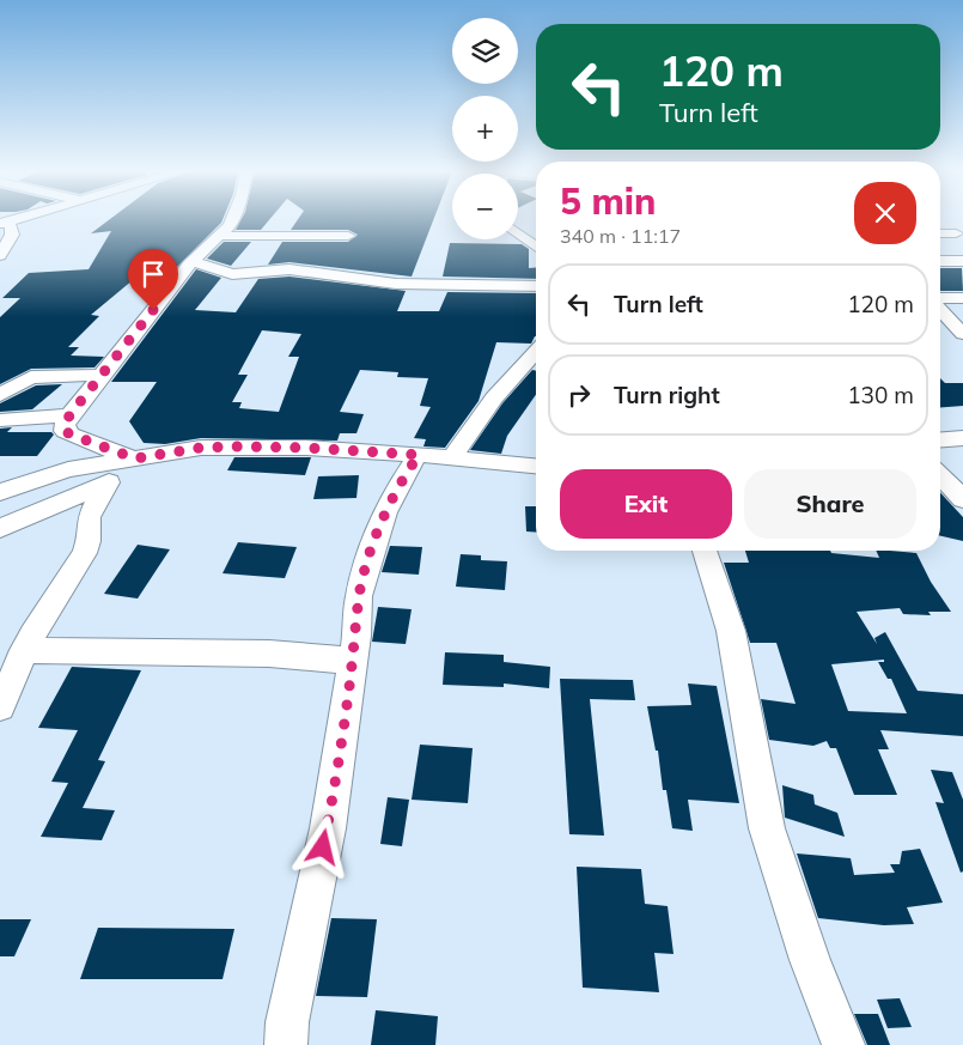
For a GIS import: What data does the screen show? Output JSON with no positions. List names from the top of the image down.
{
  "page": {
    "map_buttons": ["+", "−"],
    "turn": ["120 m", "Turn left"],
    "heading": ["5 min", "340 m · 11:17"],
    "list": [
      {
        "name": "Turn left",
        "value": "120 m"
      },
      {
        "name": "Turn right",
        "value": "130 m"
      }
    ],
    "buttons": ["Exit", "Share"]
  }
}
